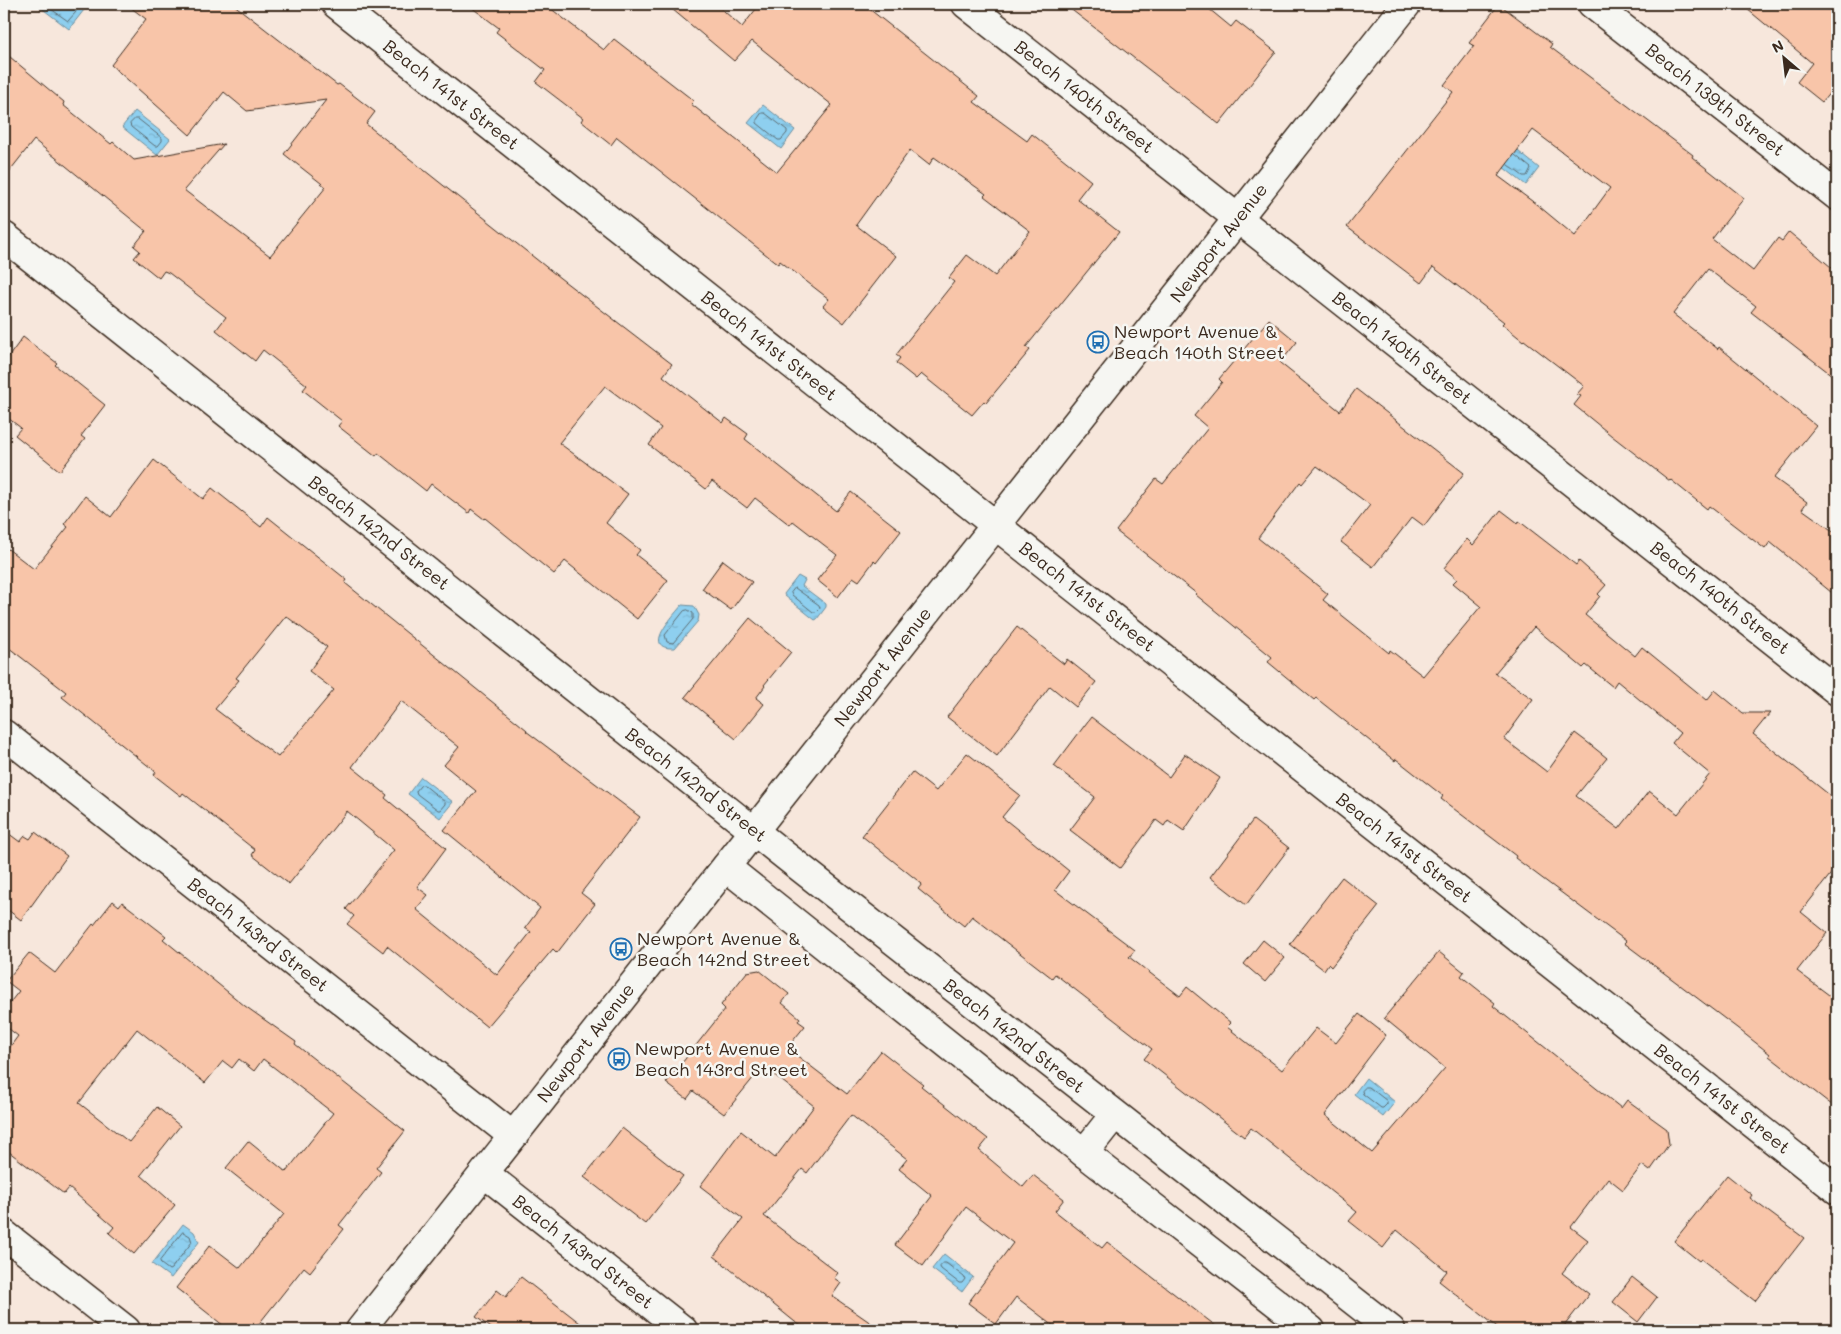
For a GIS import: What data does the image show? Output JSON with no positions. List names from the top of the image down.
{
  "streets": {
    "street": [
      "Beach 141st Street",
      "Beach 140th Street",
      "Beach 139th Street",
      "Newport Avenue",
      "Beach 142nd Street",
      "Beach 143rd Street"
    ]
  },
  "crossings": [
    ["Beach 141st Street", "Newport Avenue"],
    ["Beach 140th Street", "Newport Avenue"],
    ["Newport Avenue", "Beach 142nd Street"],
    ["Newport Avenue", "Beach 143rd Street"]
  ],
  "places": {
    "bus stop": ["Newport Avenue & Beach 140th Street", "Newport Avenue & Beach 142nd Street", "Newport Avenue & Beach 143rd Street"]
  },
  "north": "top left"
}
